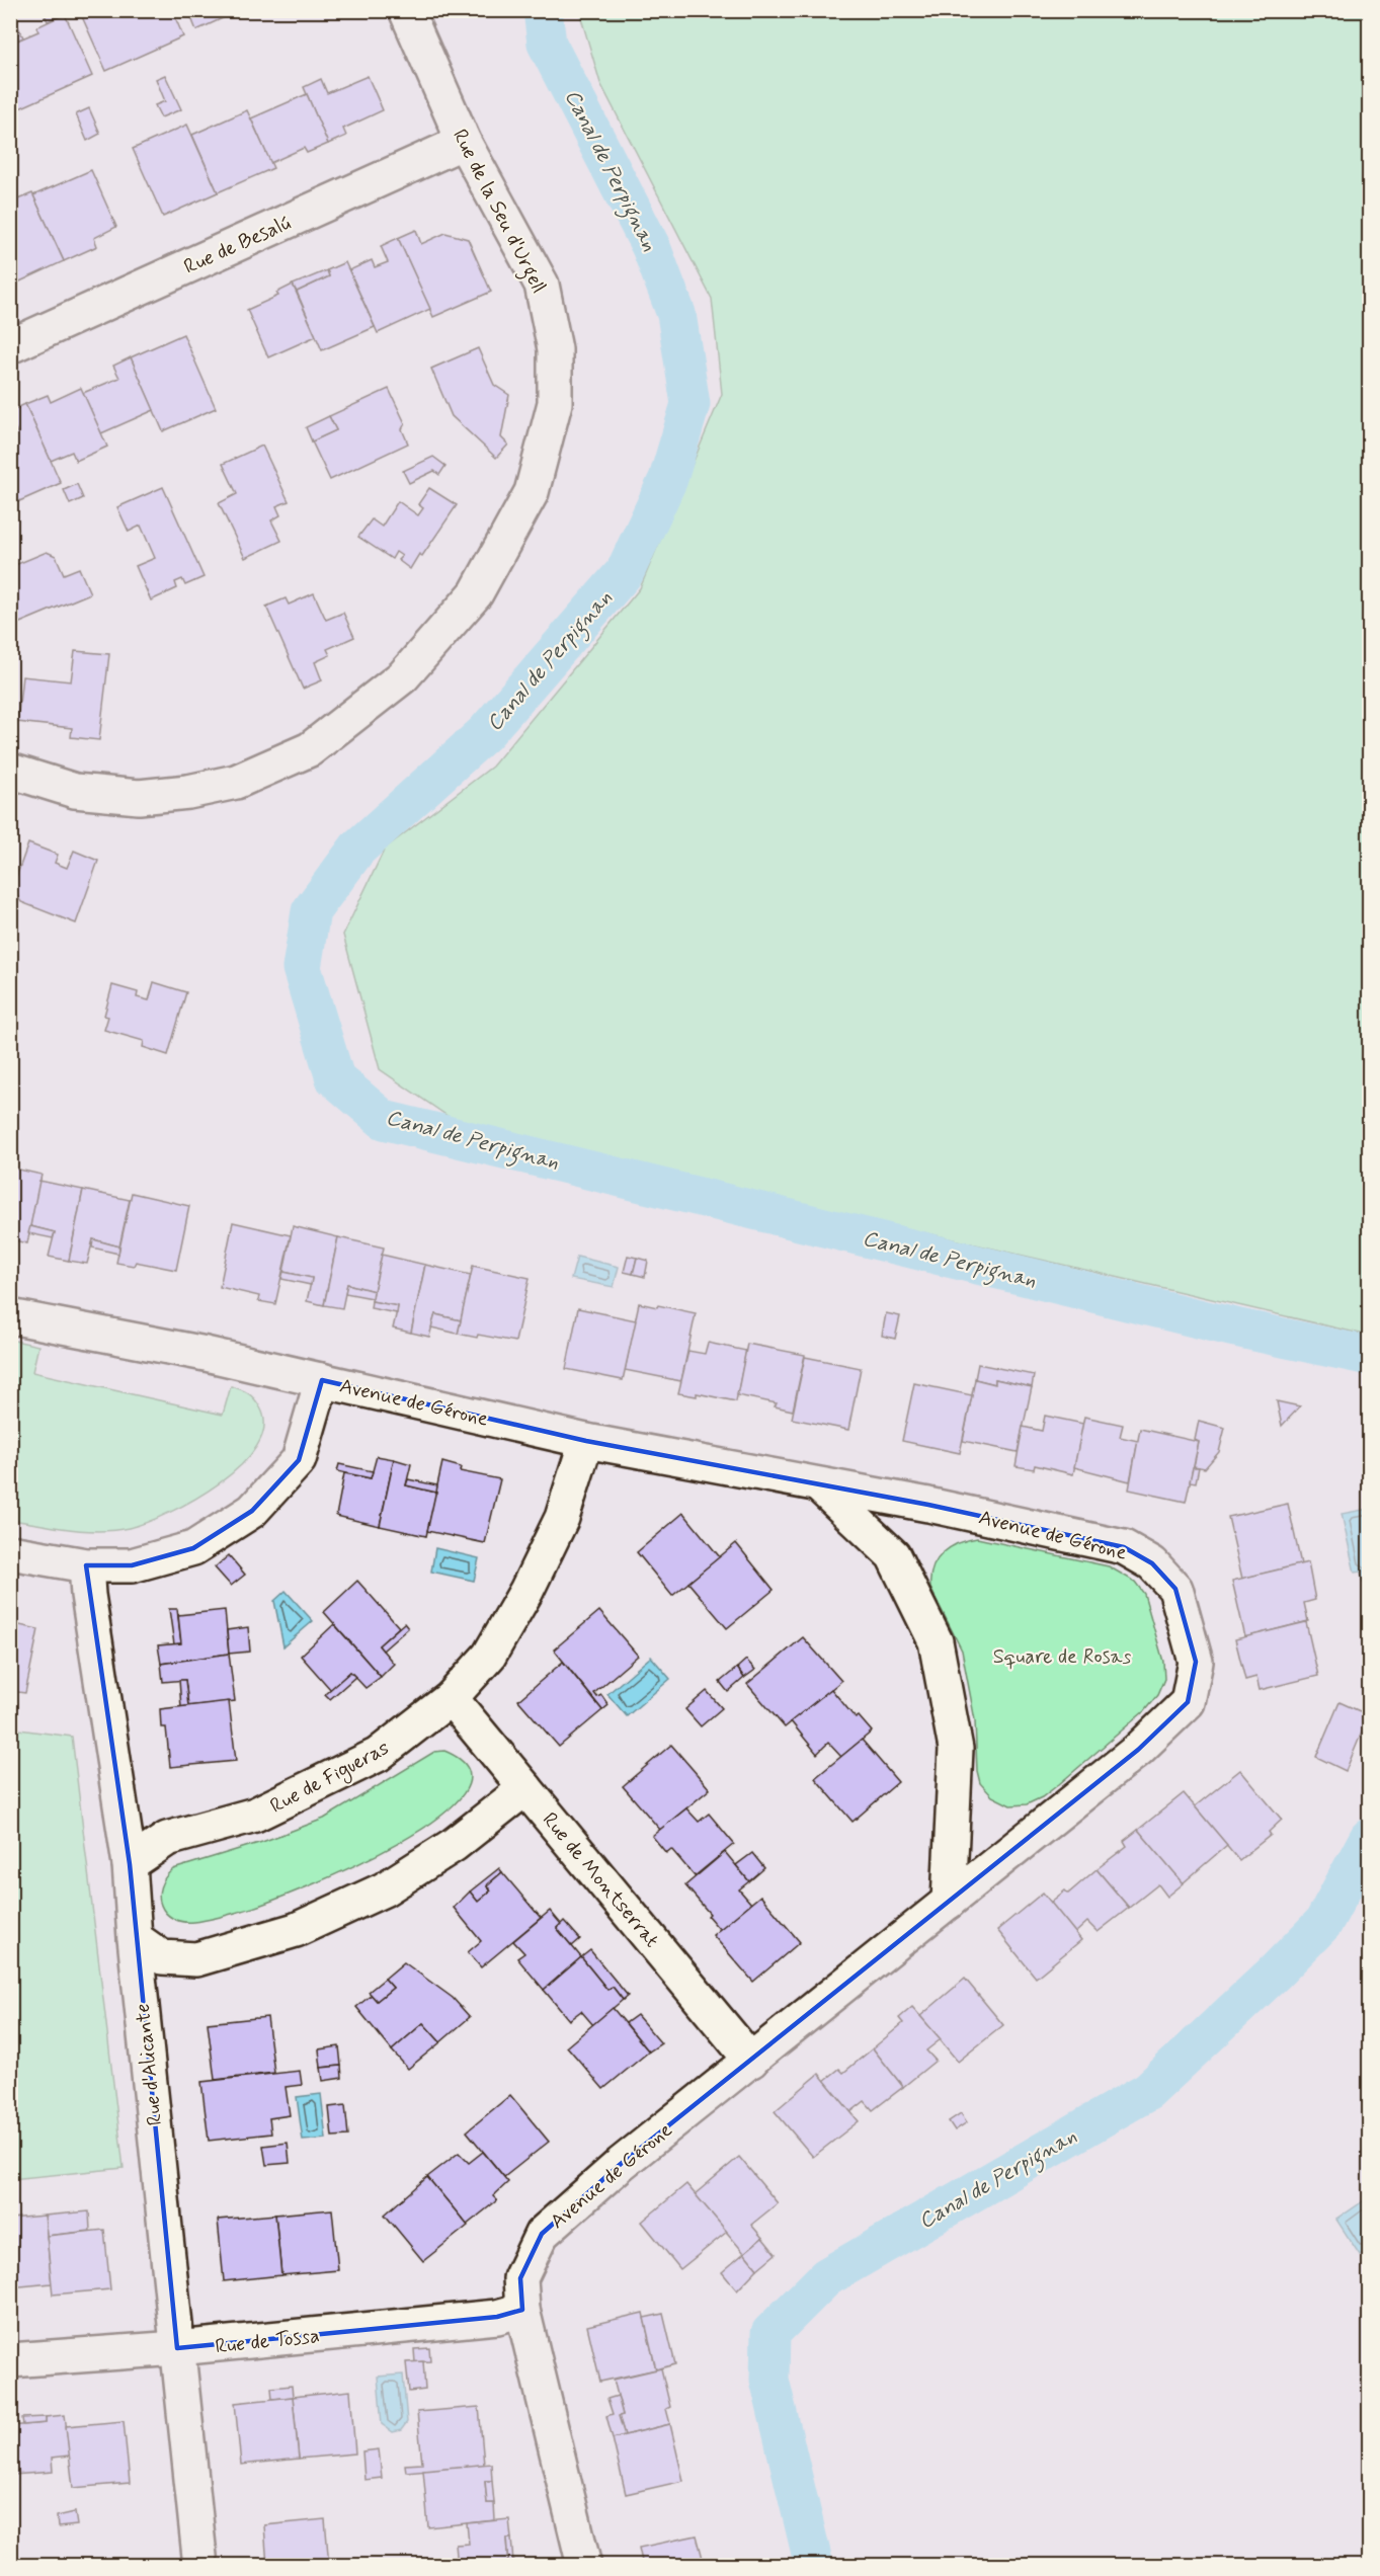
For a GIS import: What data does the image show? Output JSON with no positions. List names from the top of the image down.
{
  "streets": {
    "street": [
      "Rue de la Seu d'Urgell",
      "Rue de Besalú",
      "Avenue de Gérone",
      "Rue de Figueras",
      "Rue de Montserrat",
      "Rue d'Alicante",
      "Rue de Tossa"
    ]
  },
  "crossings": [
    ["Rue de la Seu d'Urgell", "Rue de Besalú"],
    ["Avenue de Gérone", "Rue de Figueras"],
    ["Avenue de Gérone", "Rue de Montserrat"],
    ["Avenue de Gérone", "Rue de Tossa"],
    ["Rue de Figueras", "Rue de Montserrat"],
    ["Rue de Figueras", "Rue d'Alicante"],
    ["Rue d'Alicante", "Rue de Tossa"]
  ],
  "water": ["Canal de Perpignan"],
  "parks": ["Square de Rosas"]
}
